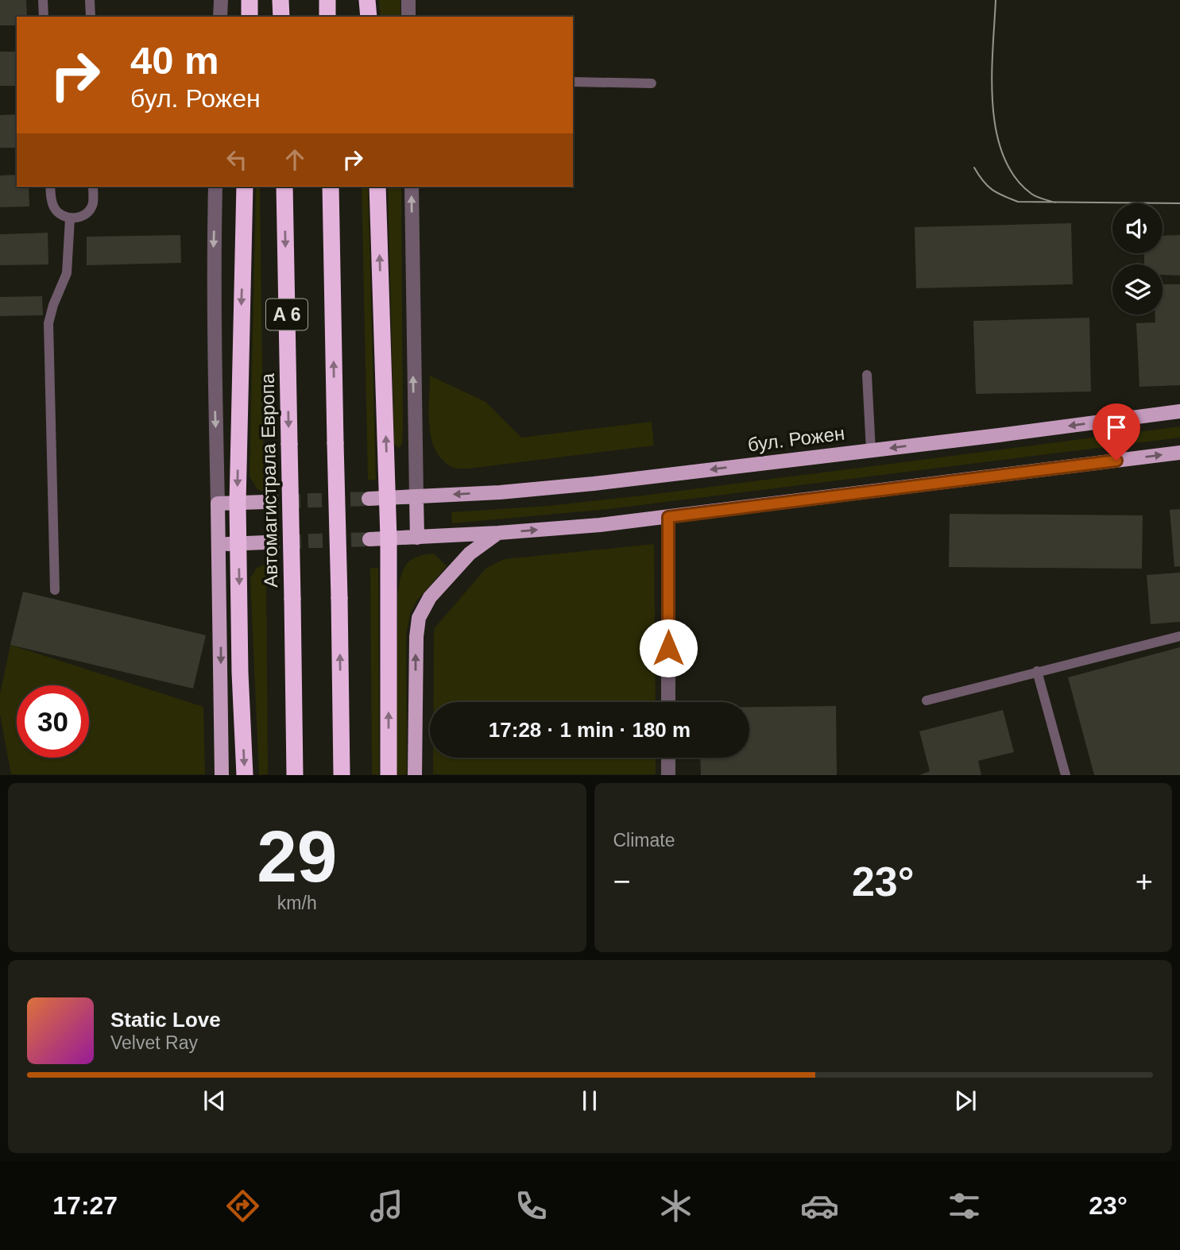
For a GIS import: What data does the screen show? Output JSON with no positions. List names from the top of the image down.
{
  "streets": {
    "highway": ["A 6", "Автомагистрала Европа"],
    "main road": ["бул. Рожен"]
  },
  "page": {
    "turn": ["40 m", "бул. Рожен"],
    "limit": "30",
    "trip": "17:28 · 1 min · 180 m",
    "tile": [
      ["29", "km/h"],
      "Climate"
    ],
    "heat": ["−", "23°", "+"],
    "song": ["Static Love", "Velvet Ray"],
    "tabs": ["17:27", "23°"]
  }
}
